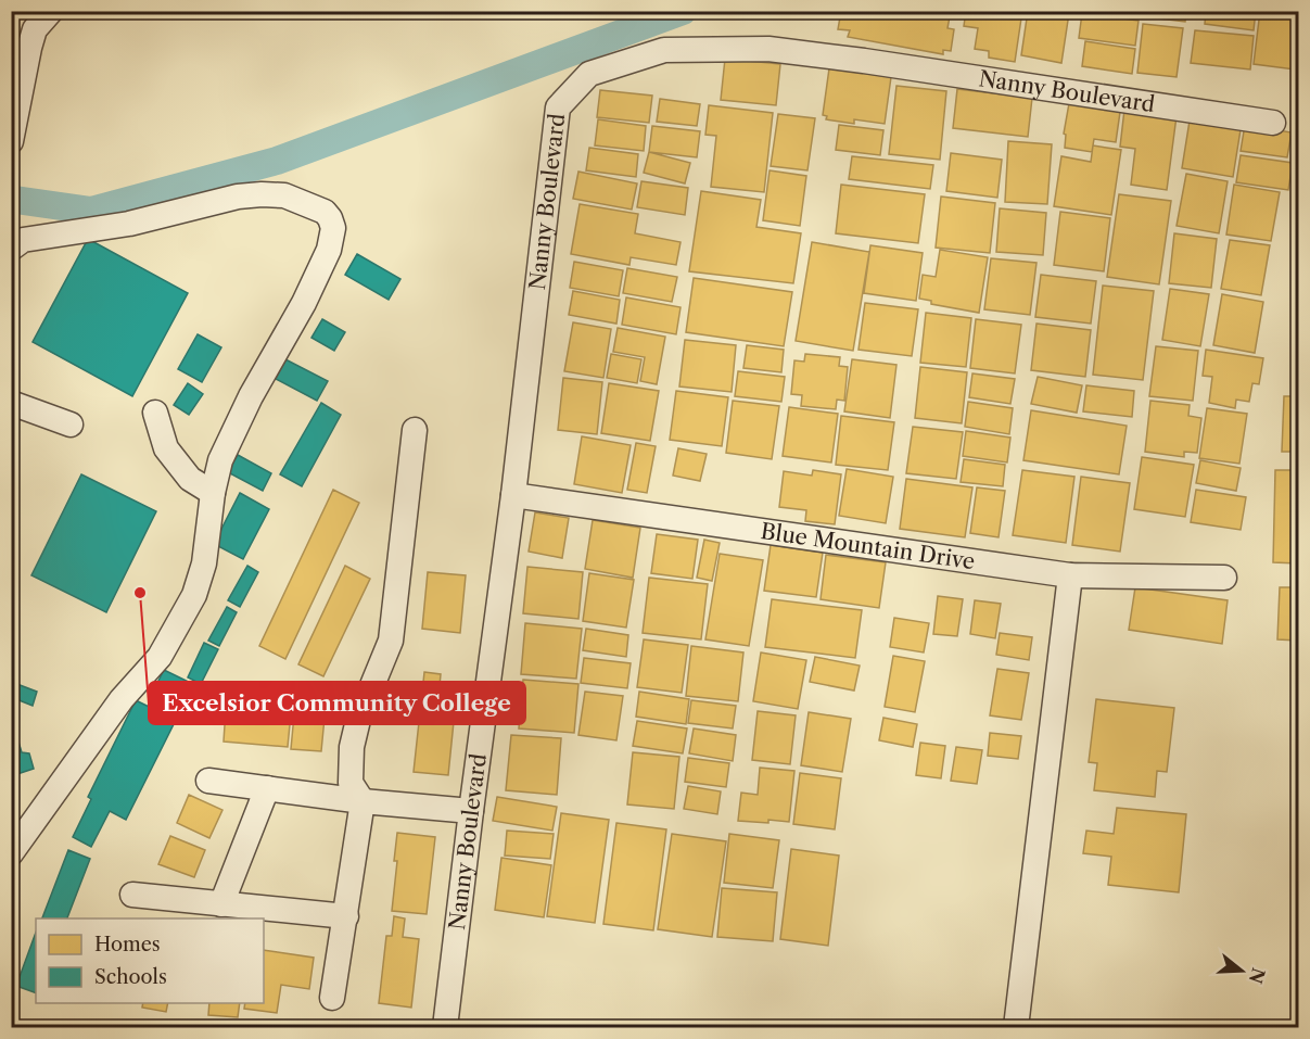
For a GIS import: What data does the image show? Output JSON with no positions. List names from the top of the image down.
{
  "streets": {
    "street": ["Nanny Boulevard", "Blue Mountain Drive"]
  },
  "crossings": [
    ["Nanny Boulevard", "Blue Mountain Drive"]
  ],
  "places": ["Excelsior Community College"],
  "legend": ["Homes", "Schools"],
  "north": "right"
}
